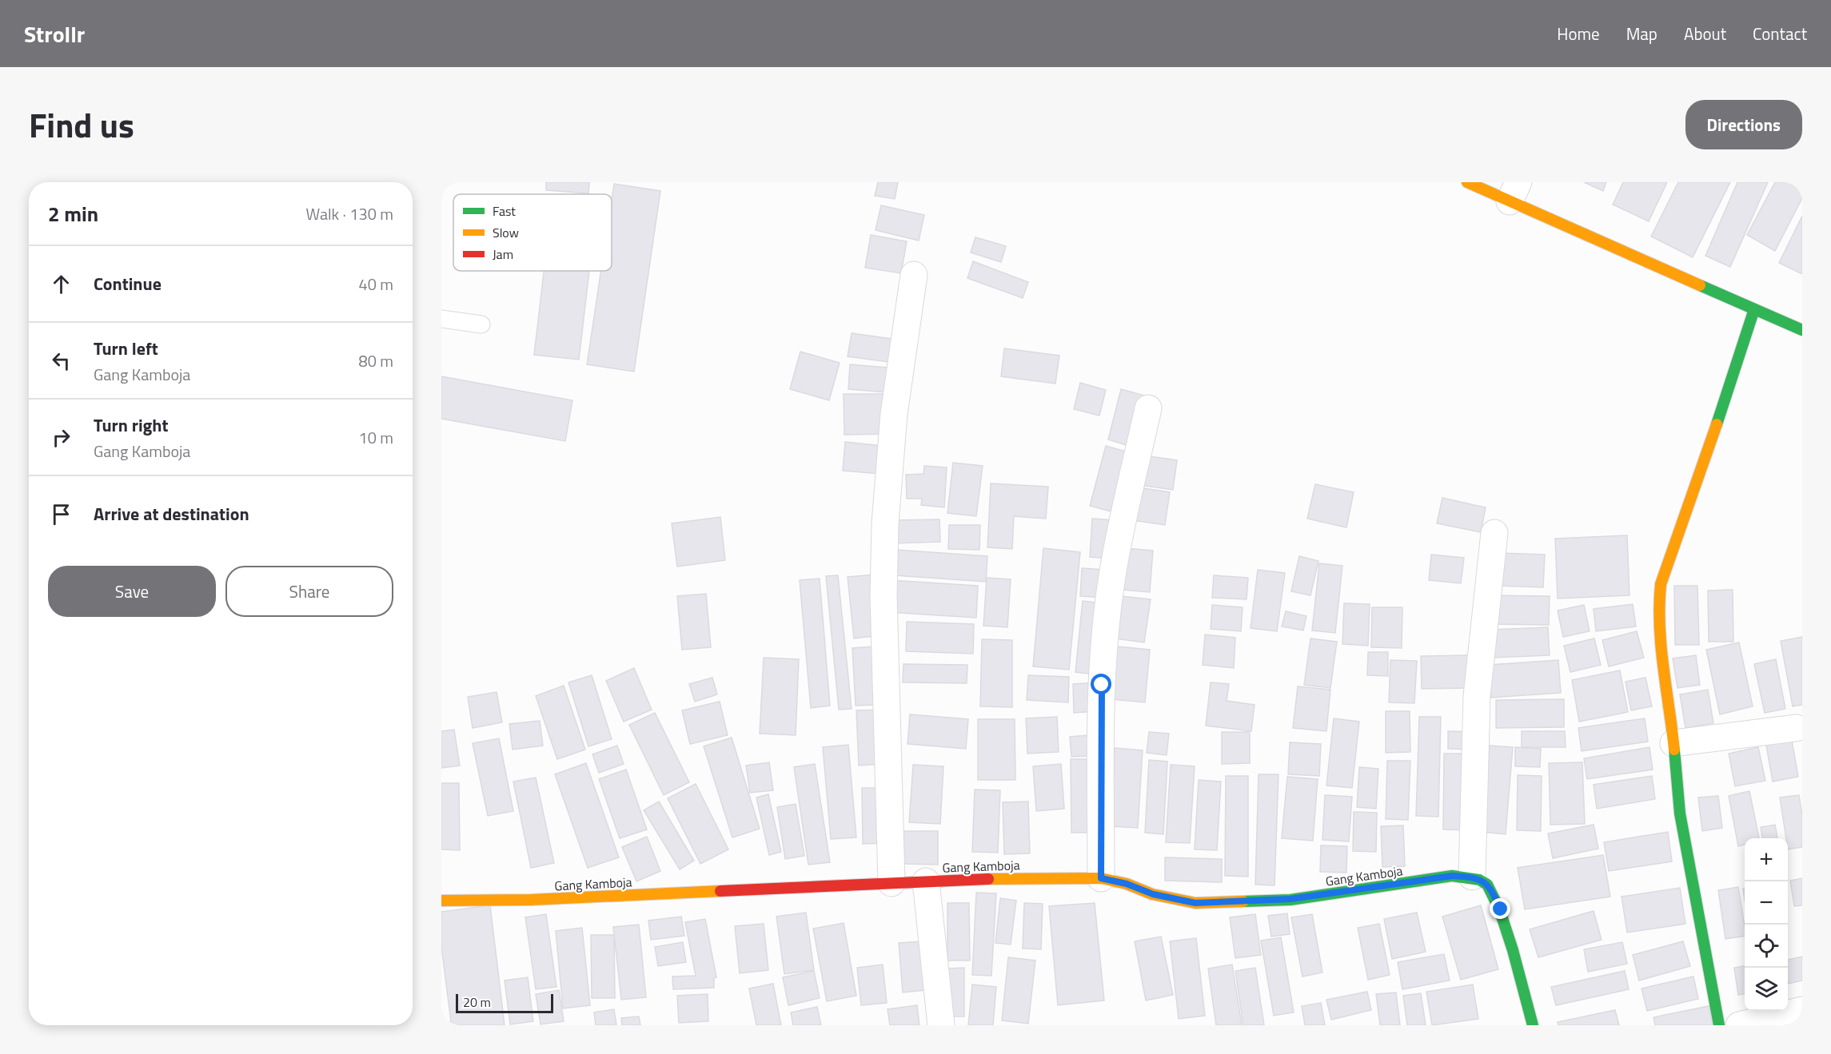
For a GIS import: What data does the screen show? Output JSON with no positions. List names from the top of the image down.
{
  "streets": {
    "street": ["Gang Kamboja"]
  },
  "legend": ["Fast", "Slow", "Jam"],
  "scale_bar": "20 m",
  "page": {
    "header": "Strollr",
    "nav": [
      "Home",
      "Map",
      "About",
      "Contact"
    ],
    "title": "Find us",
    "buttons": [
      "Directions",
      ["Save", "Share"]
    ],
    "heading": ["2 min", "Walk · 130 m"],
    "list": [
      ["Continue", "40 m"],
      ["Turn left", "Gang Kamboja", "80 m"],
      ["Turn right", "Gang Kamboja", "10 m"],
      "Arrive at destination"
    ],
    "map_buttons": ["+", "−"],
    "scale": "20 m"
  }
}
